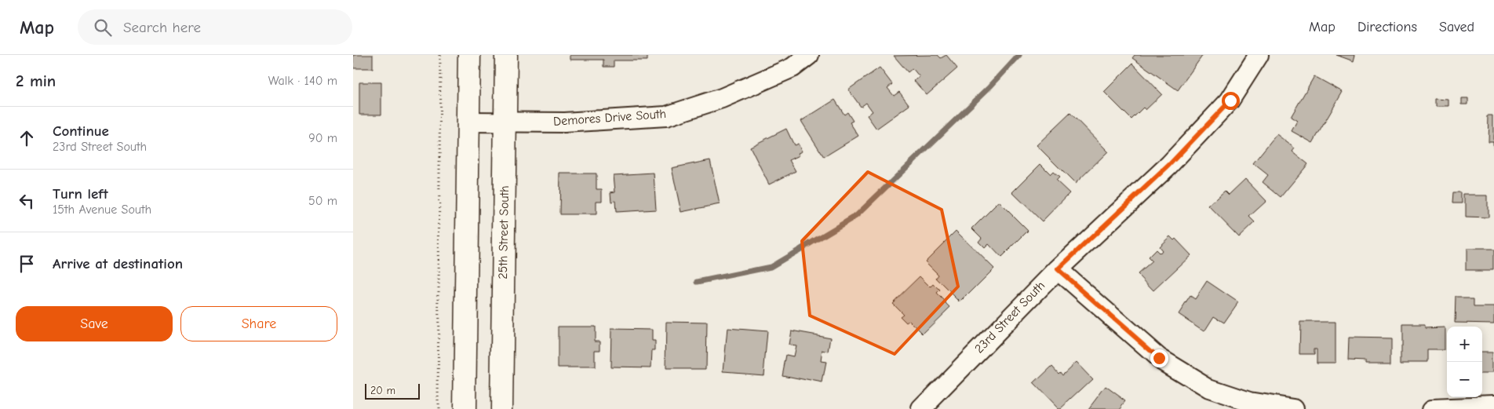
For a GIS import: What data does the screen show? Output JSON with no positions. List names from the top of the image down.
{
  "streets": {
    "main road": ["25th Street South"],
    "street": ["Demores Drive South", "23rd Street South"]
  },
  "crossings": [
    ["Demores Drive South", "25th Street South"]
  ],
  "scale_bar": "20 m",
  "page": {
    "header": "Map",
    "search": "Search here",
    "nav": ["Map", "Directions", "Saved"],
    "heading": ["2 min", "Walk · 140 m"],
    "list": [
      ["Continue", "23rd Street South", "90 m"],
      ["Turn left", "15th Avenue South", "50 m"],
      "Arrive at destination"
    ],
    "buttons": ["Save", "Share"],
    "map_buttons": ["+", "−"],
    "scale": "20 m"
  }
}
